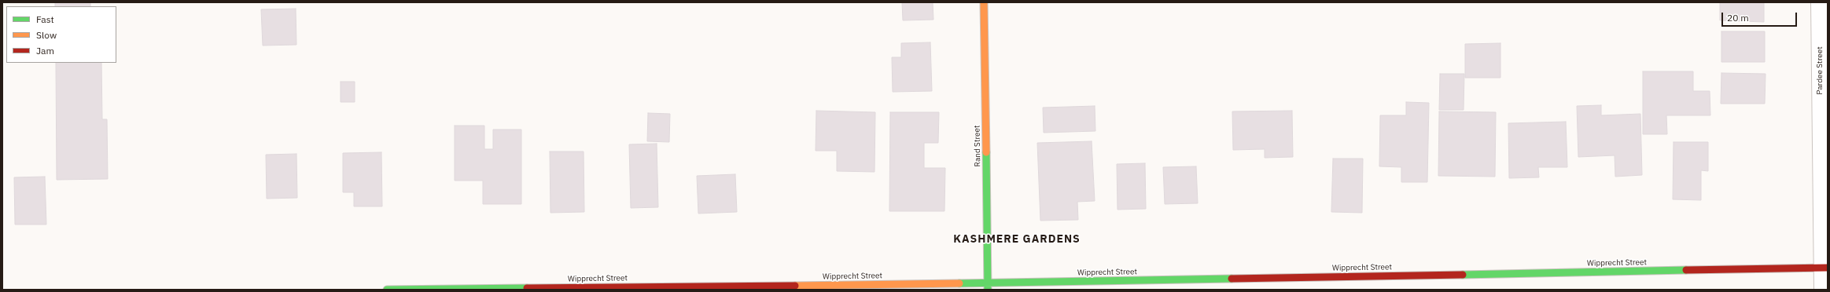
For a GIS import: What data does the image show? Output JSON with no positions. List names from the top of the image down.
{
  "streets": {
    "street": ["Pardee Street", "Rand Street", "Wipprecht Street"]
  },
  "crossings": [
    ["Pardee Street", "Wipprecht Street"],
    ["Rand Street", "Wipprecht Street"]
  ],
  "districts": ["KASHMERE GARDENS"],
  "legend": ["Fast", "Slow", "Jam"],
  "scale_bar": "20 m"
}
